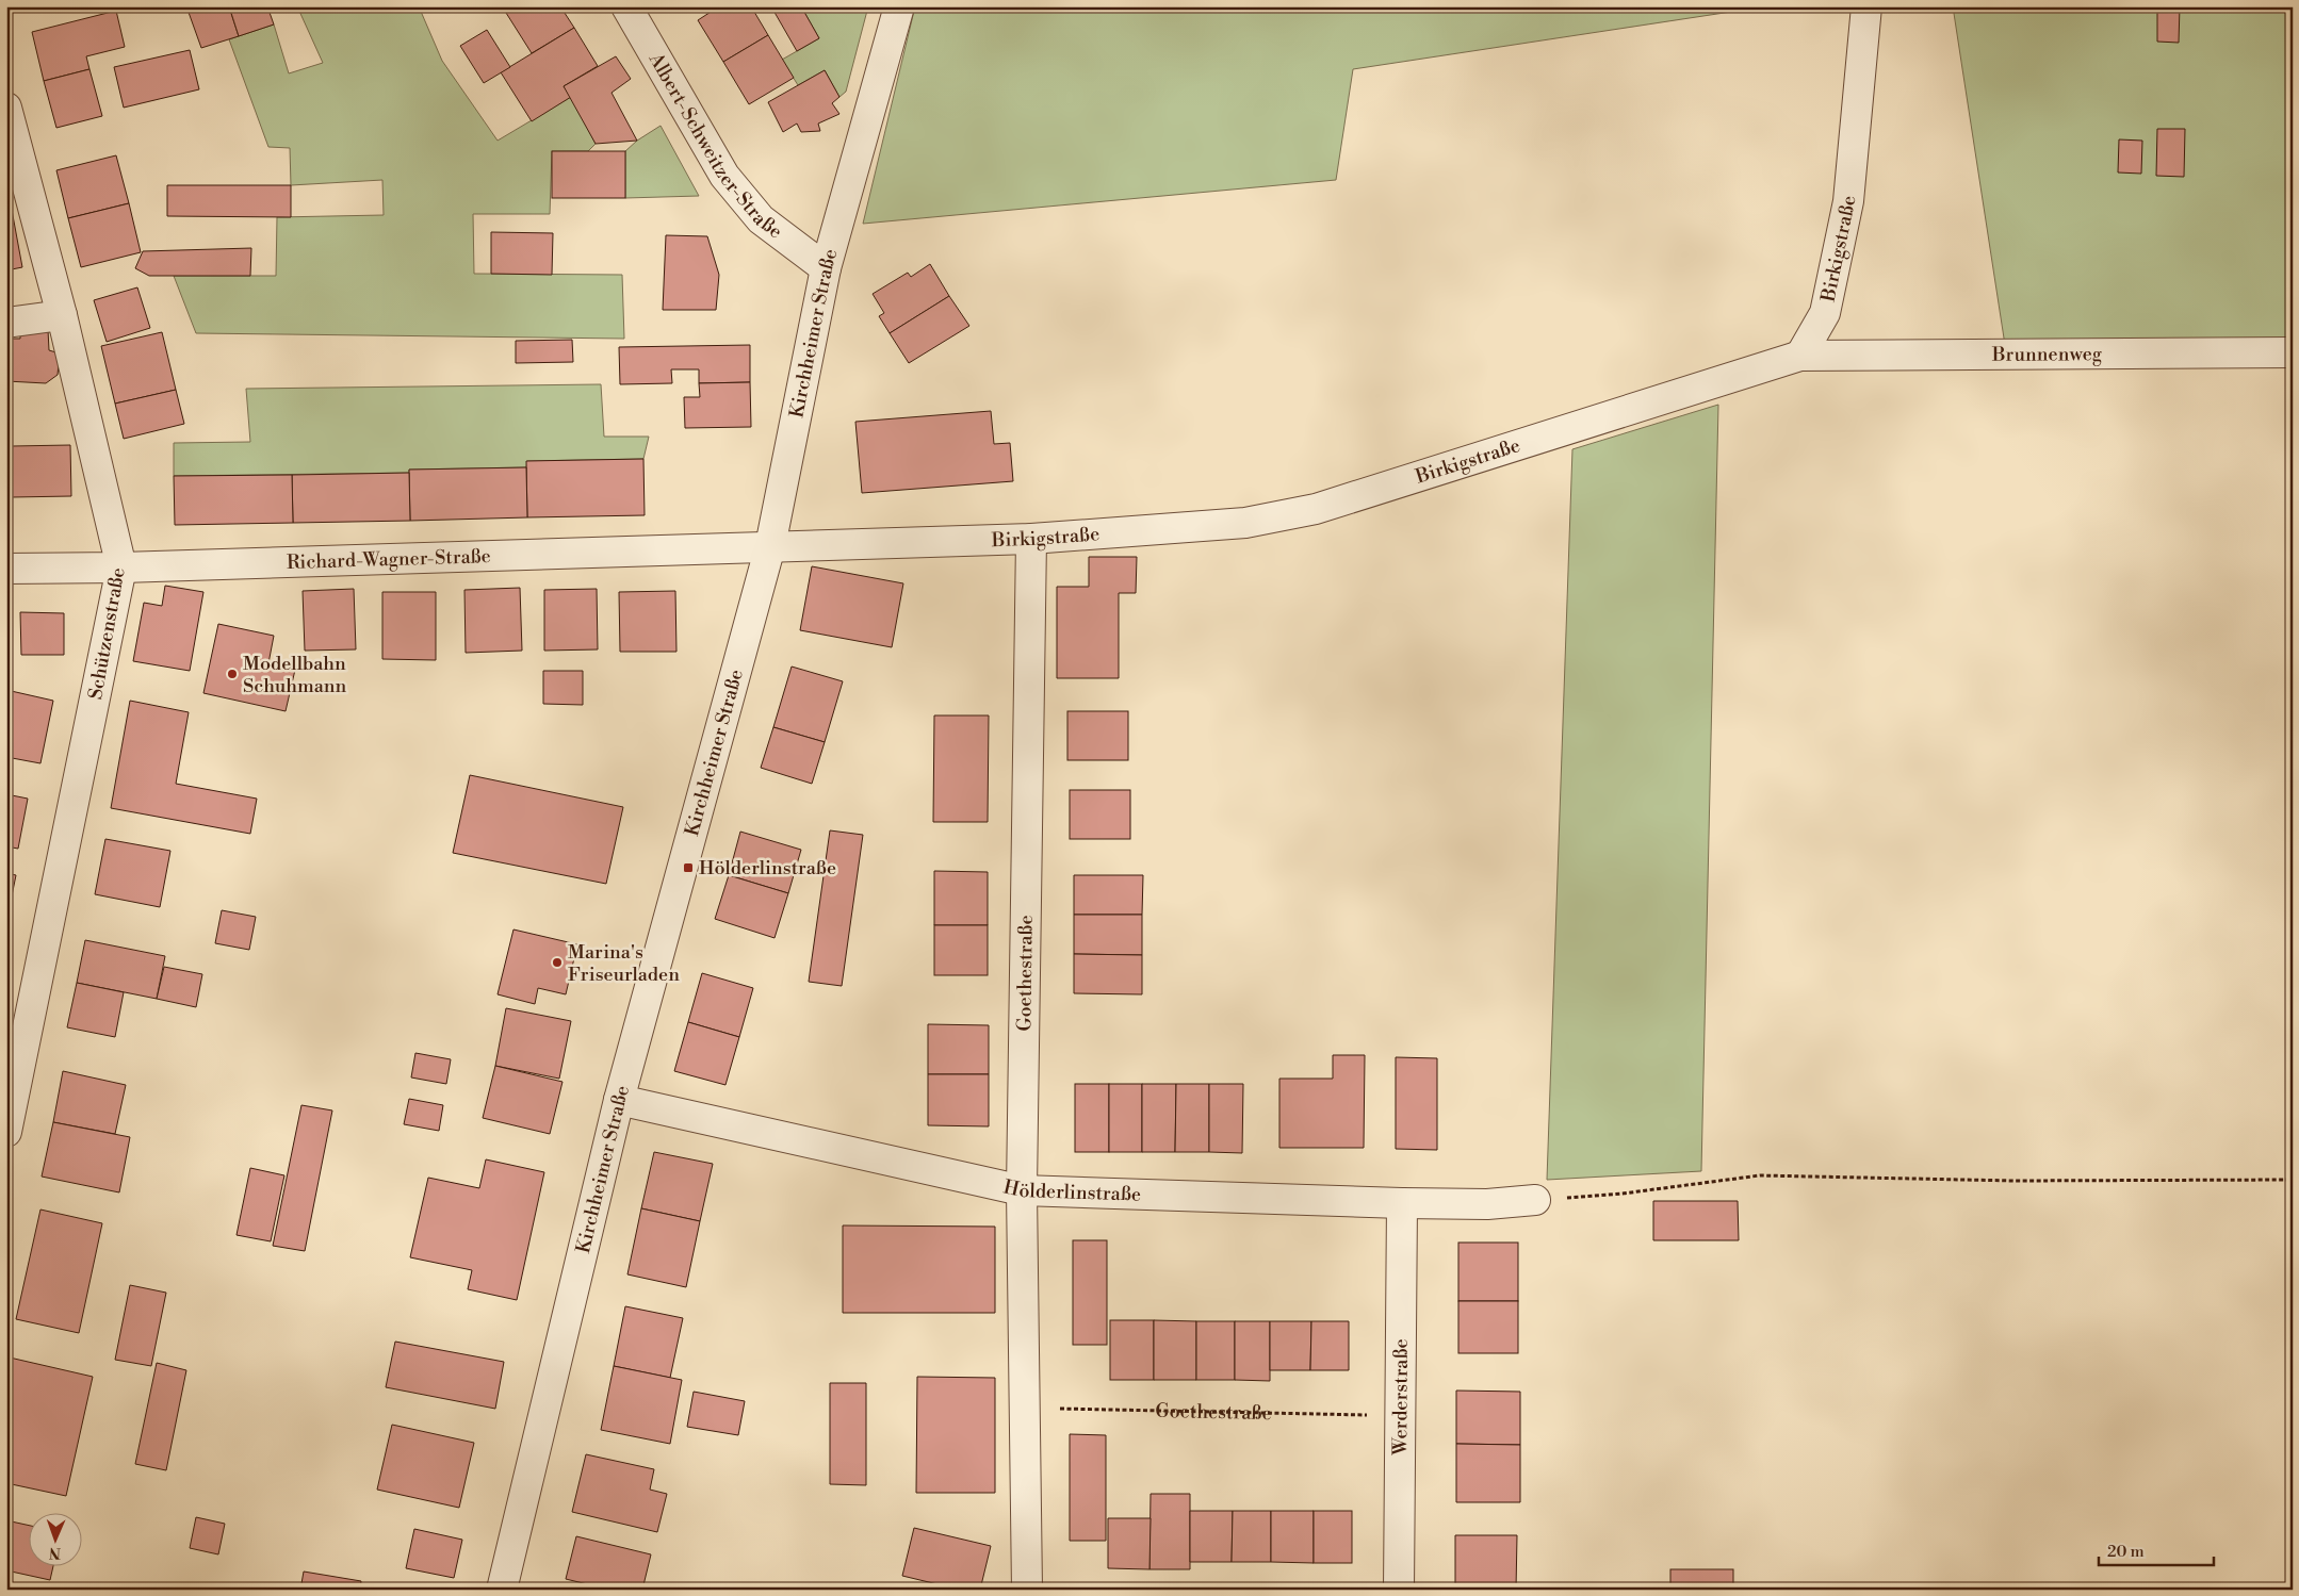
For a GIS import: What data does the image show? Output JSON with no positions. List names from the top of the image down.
{
  "streets": {
    "street": [
      "Albert-Schweitzer-Straße",
      "Birkigstraße",
      "Kirchheimer Straße",
      "Brunnenweg",
      "Richard-Wagner-Straße",
      "Schützenstraße",
      "Goethestraße",
      "Hölderlinstraße",
      "Werderstraße"
    ]
  },
  "crossings": [
    ["Albert-Schweitzer-Straße", "Kirchheimer Straße"],
    ["Birkigstraße", "Kirchheimer Straße"],
    ["Birkigstraße", "Brunnenweg"],
    ["Birkigstraße", "Richard-Wagner-Straße"],
    ["Birkigstraße", "Goethestraße"],
    ["Kirchheimer Straße", "Richard-Wagner-Straße"],
    ["Kirchheimer Straße", "Hölderlinstraße"],
    ["Richard-Wagner-Straße", "Schützenstraße"],
    ["Goethestraße", "Hölderlinstraße"],
    ["Goethestraße", "Werderstraße"],
    ["Hölderlinstraße", "Werderstraße"]
  ],
  "places": {
    "other": ["Modellbahn Schuhmann", "Marina's Friseurladen"],
    "transit": ["Hölderlinstraße"]
  },
  "scale_bar": "20 m",
  "north": "bottom"
}
